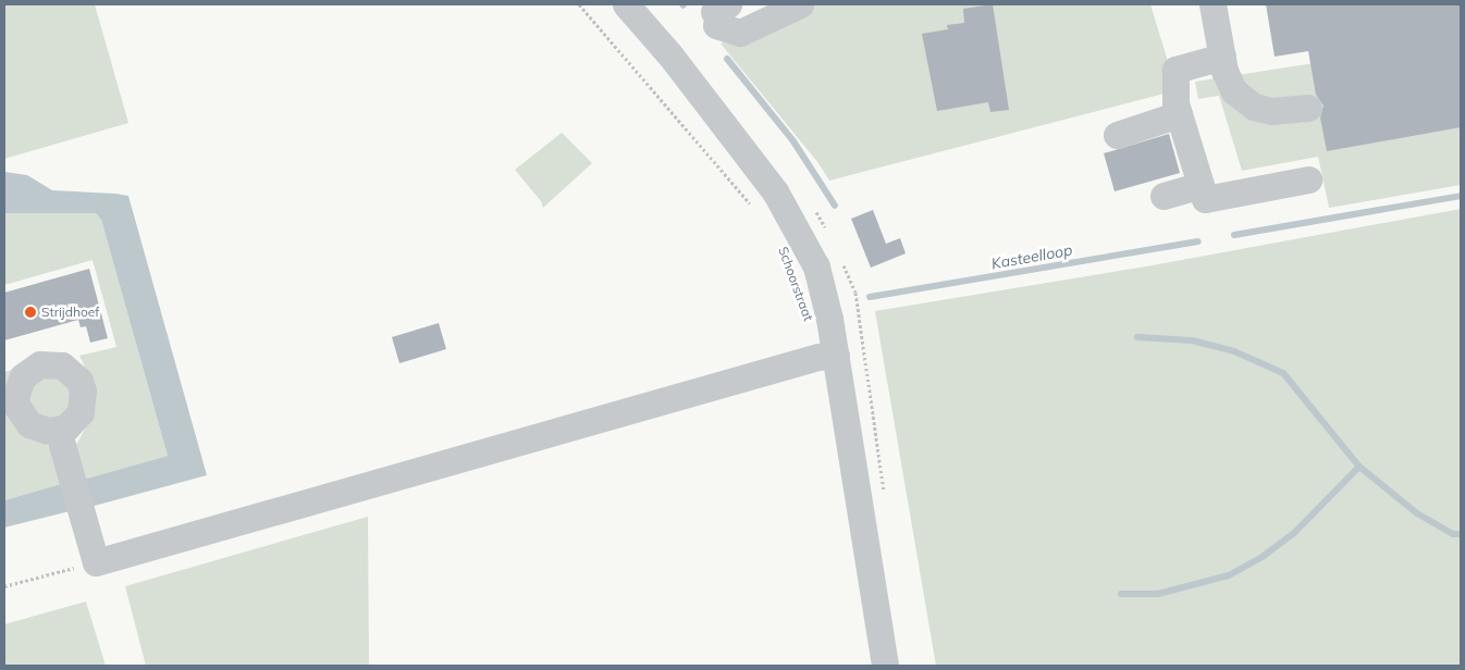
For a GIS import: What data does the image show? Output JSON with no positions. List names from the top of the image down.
{
  "streets": {
    "street": ["Schoorstraat"]
  },
  "water": ["Kasteelloop"],
  "places": ["Strijdhoef"]
}
